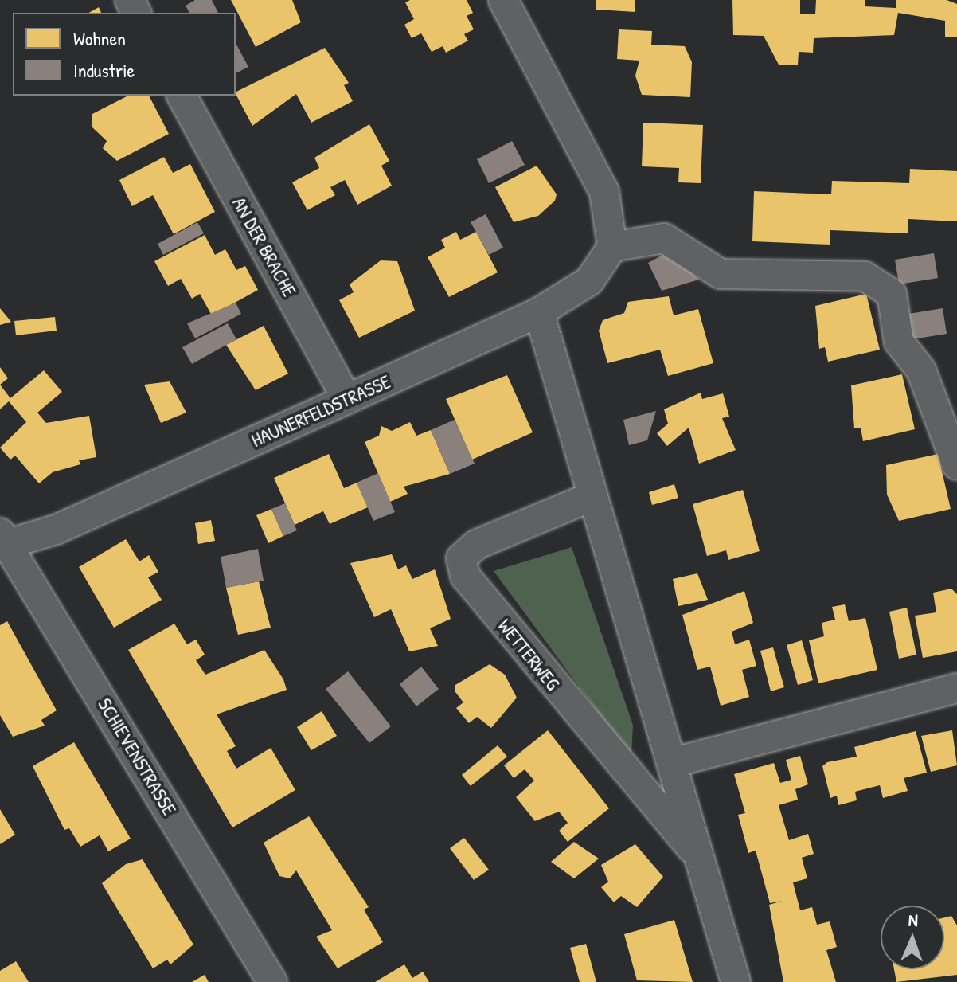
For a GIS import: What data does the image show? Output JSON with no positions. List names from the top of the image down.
{
  "streets": {
    "street": [
      "AN DER BRACHE",
      "HAUNERFELDSTRASSE",
      "WETTERWEG",
      "SCHIEVENSTRASSE"
    ]
  },
  "crossings": [
    ["AN DER BRACHE", "HAUNERFELDSTRASSE"],
    ["HAUNERFELDSTRASSE", "WETTERWEG"],
    ["HAUNERFELDSTRASSE", "SCHIEVENSTRASSE"]
  ],
  "legend": ["Wohnen", "Industrie"],
  "north": "top"
}
